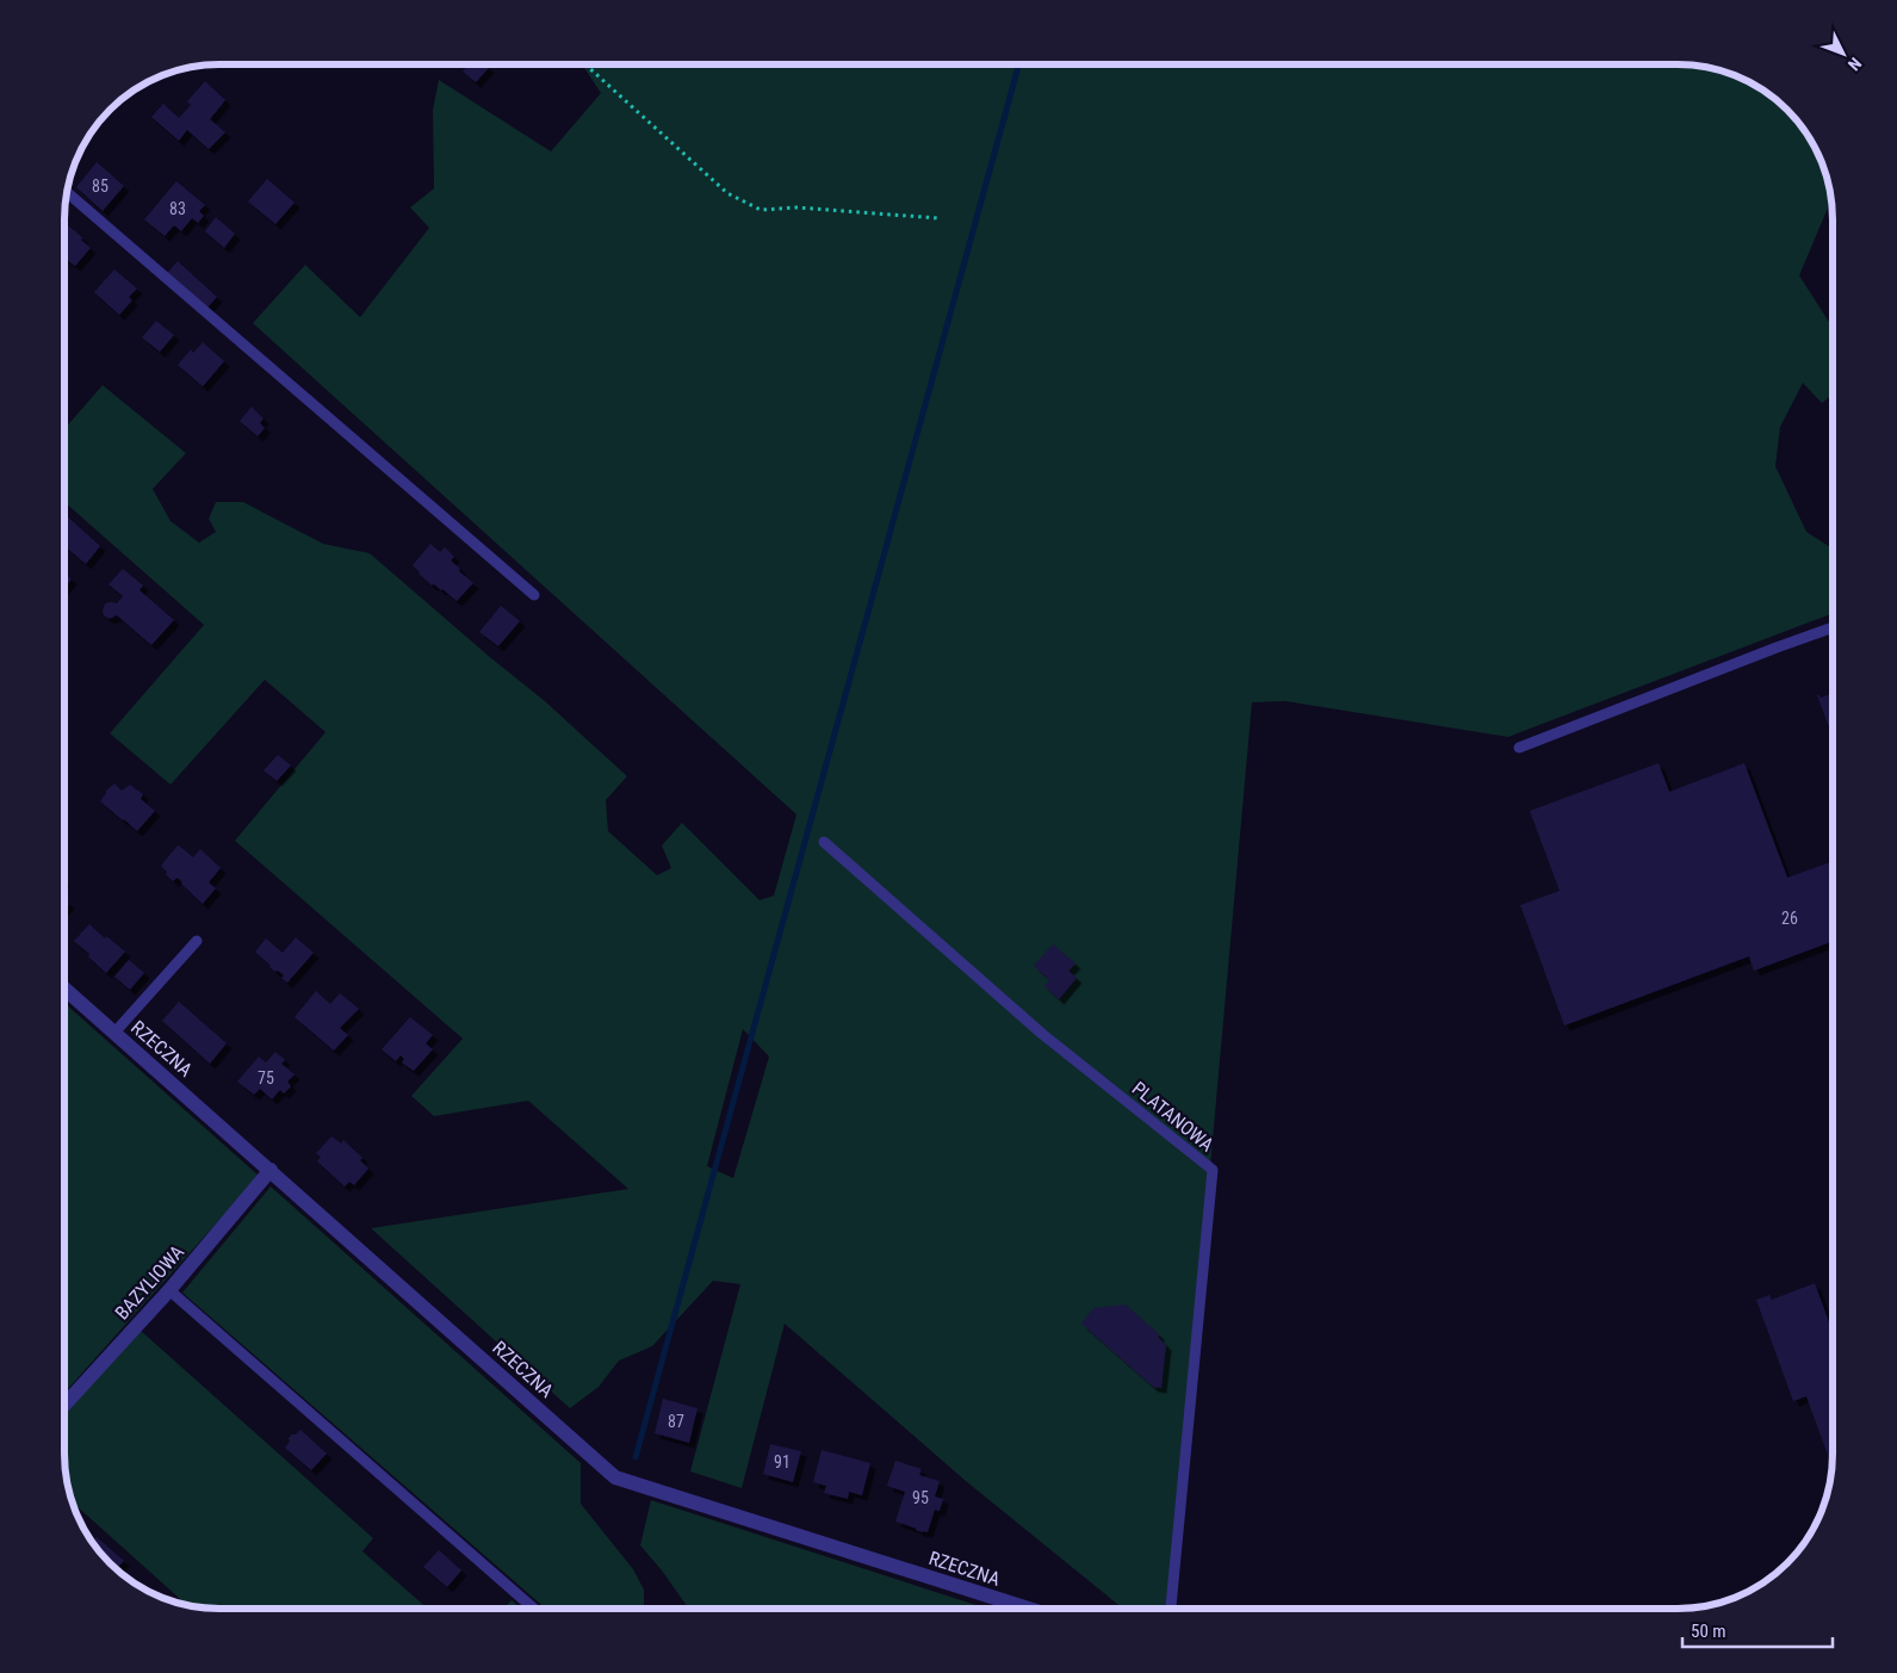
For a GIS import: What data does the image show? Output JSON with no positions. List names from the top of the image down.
{
  "streets": {
    "street": ["RZECZNA", "BAZYLIOWA"],
    "lane": ["PLATANOWA"]
  },
  "crossings": [
    ["RZECZNA", "BAZYLIOWA"]
  ],
  "house_numbers": [
    "85",
    "83",
    "26",
    "75",
    "87",
    "91",
    "95"
  ],
  "scale_bar": "50 m",
  "north": "bottom right"
}
